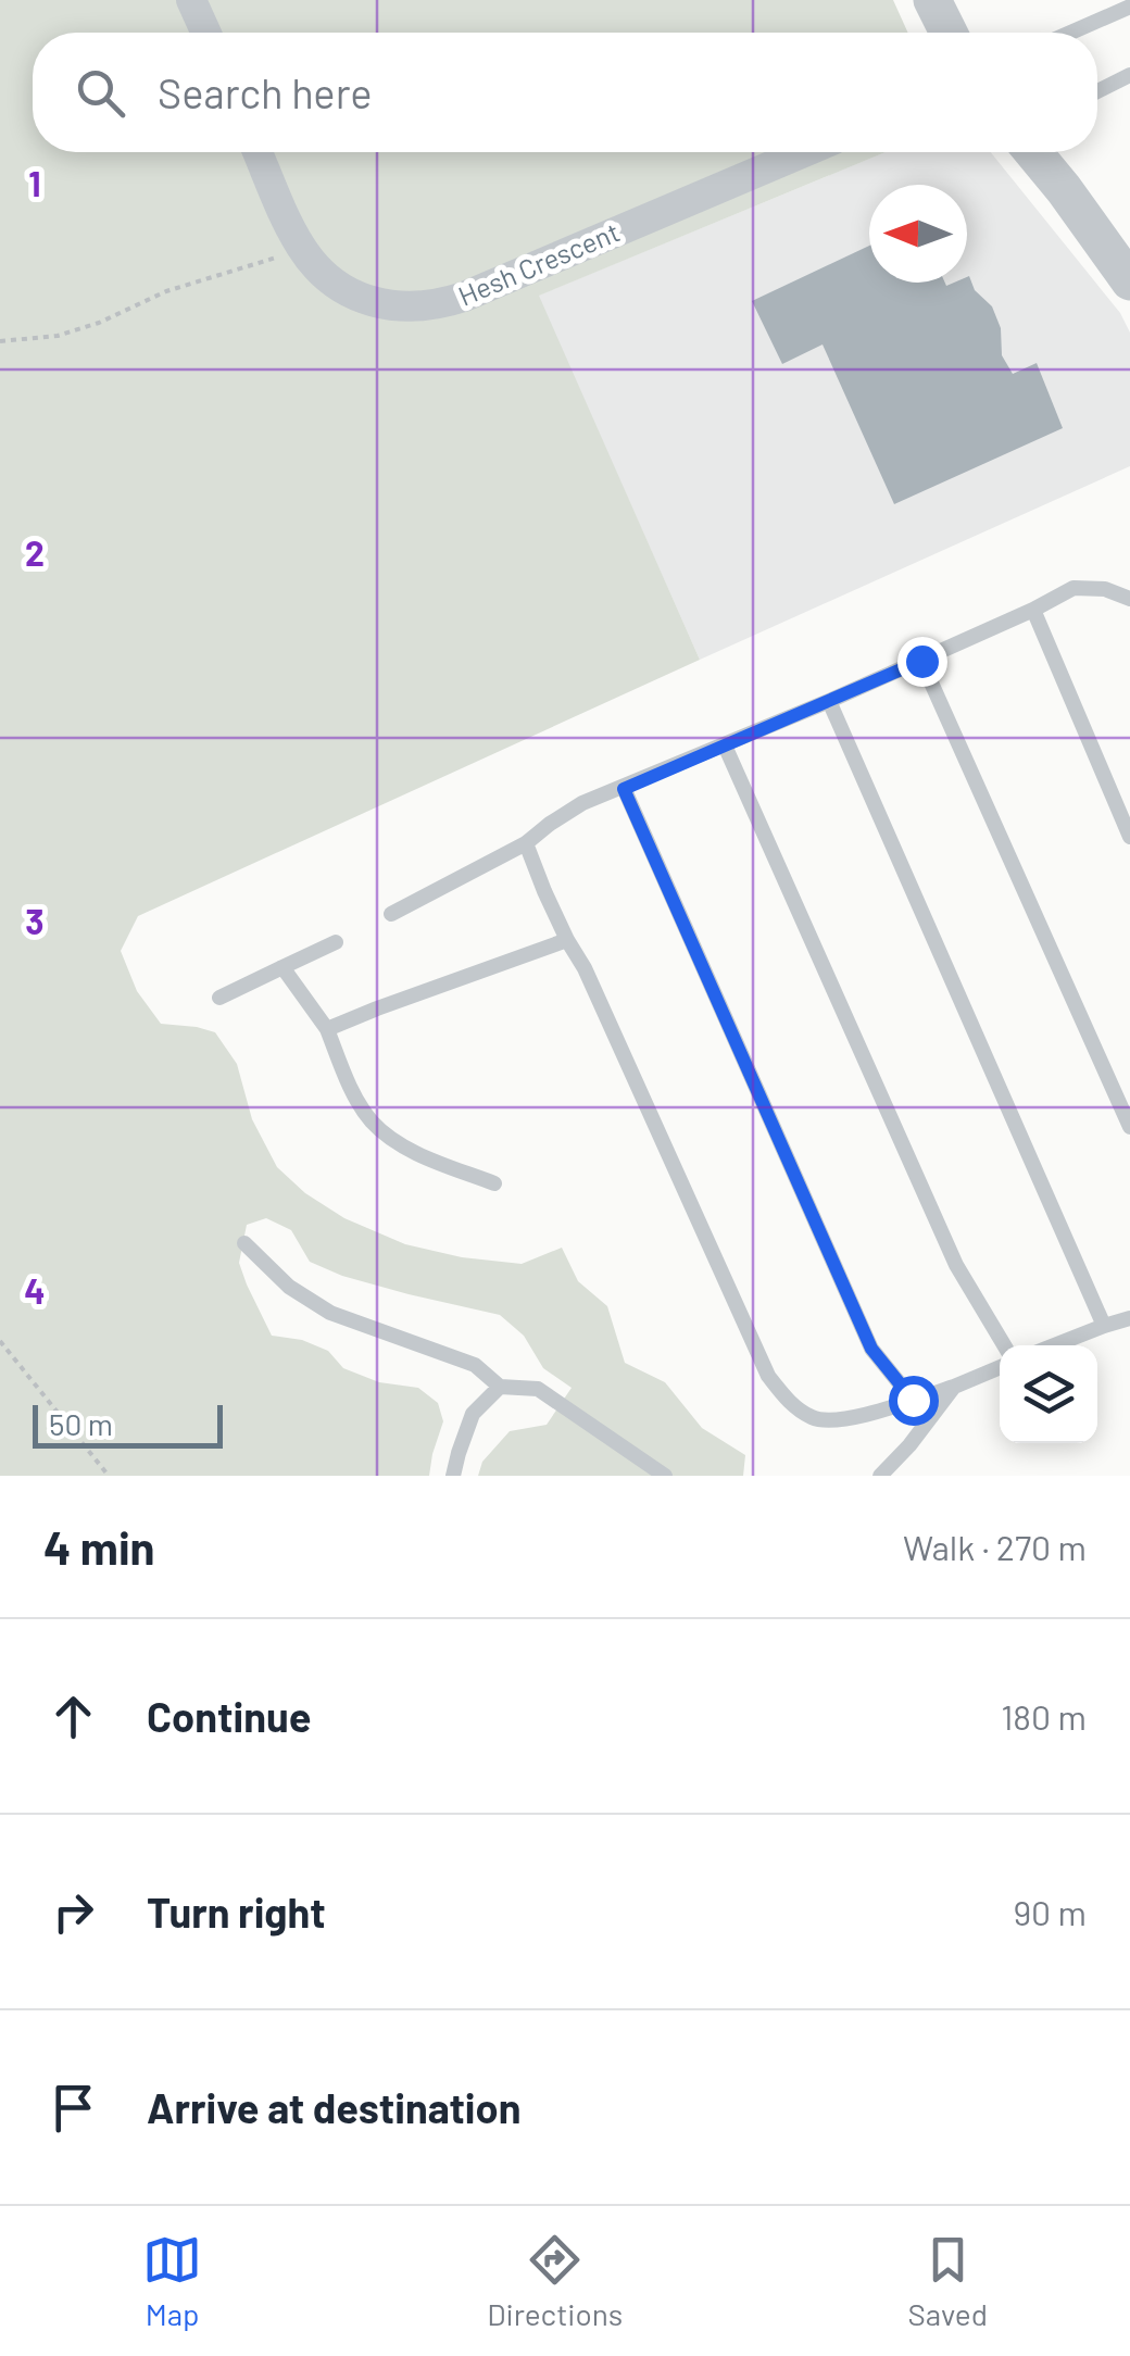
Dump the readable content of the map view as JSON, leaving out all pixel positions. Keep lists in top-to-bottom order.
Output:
{
  "streets": {
    "street": ["Hesh Crescent"]
  },
  "scale_bar": "50 m",
  "north": "left",
  "page": {
    "search": "Search here",
    "scale": "50 m",
    "heading": ["4 min", "Walk · 270 m"],
    "list": [
      ["Continue", "180 m"],
      ["Turn right", "90 m"],
      "Arrive at destination"
    ],
    "nav": ["Map", "Directions", "Saved"]
  },
  "grid": {
    "rows": [
      "1",
      "2",
      "3",
      "4"
    ]
  }
}
